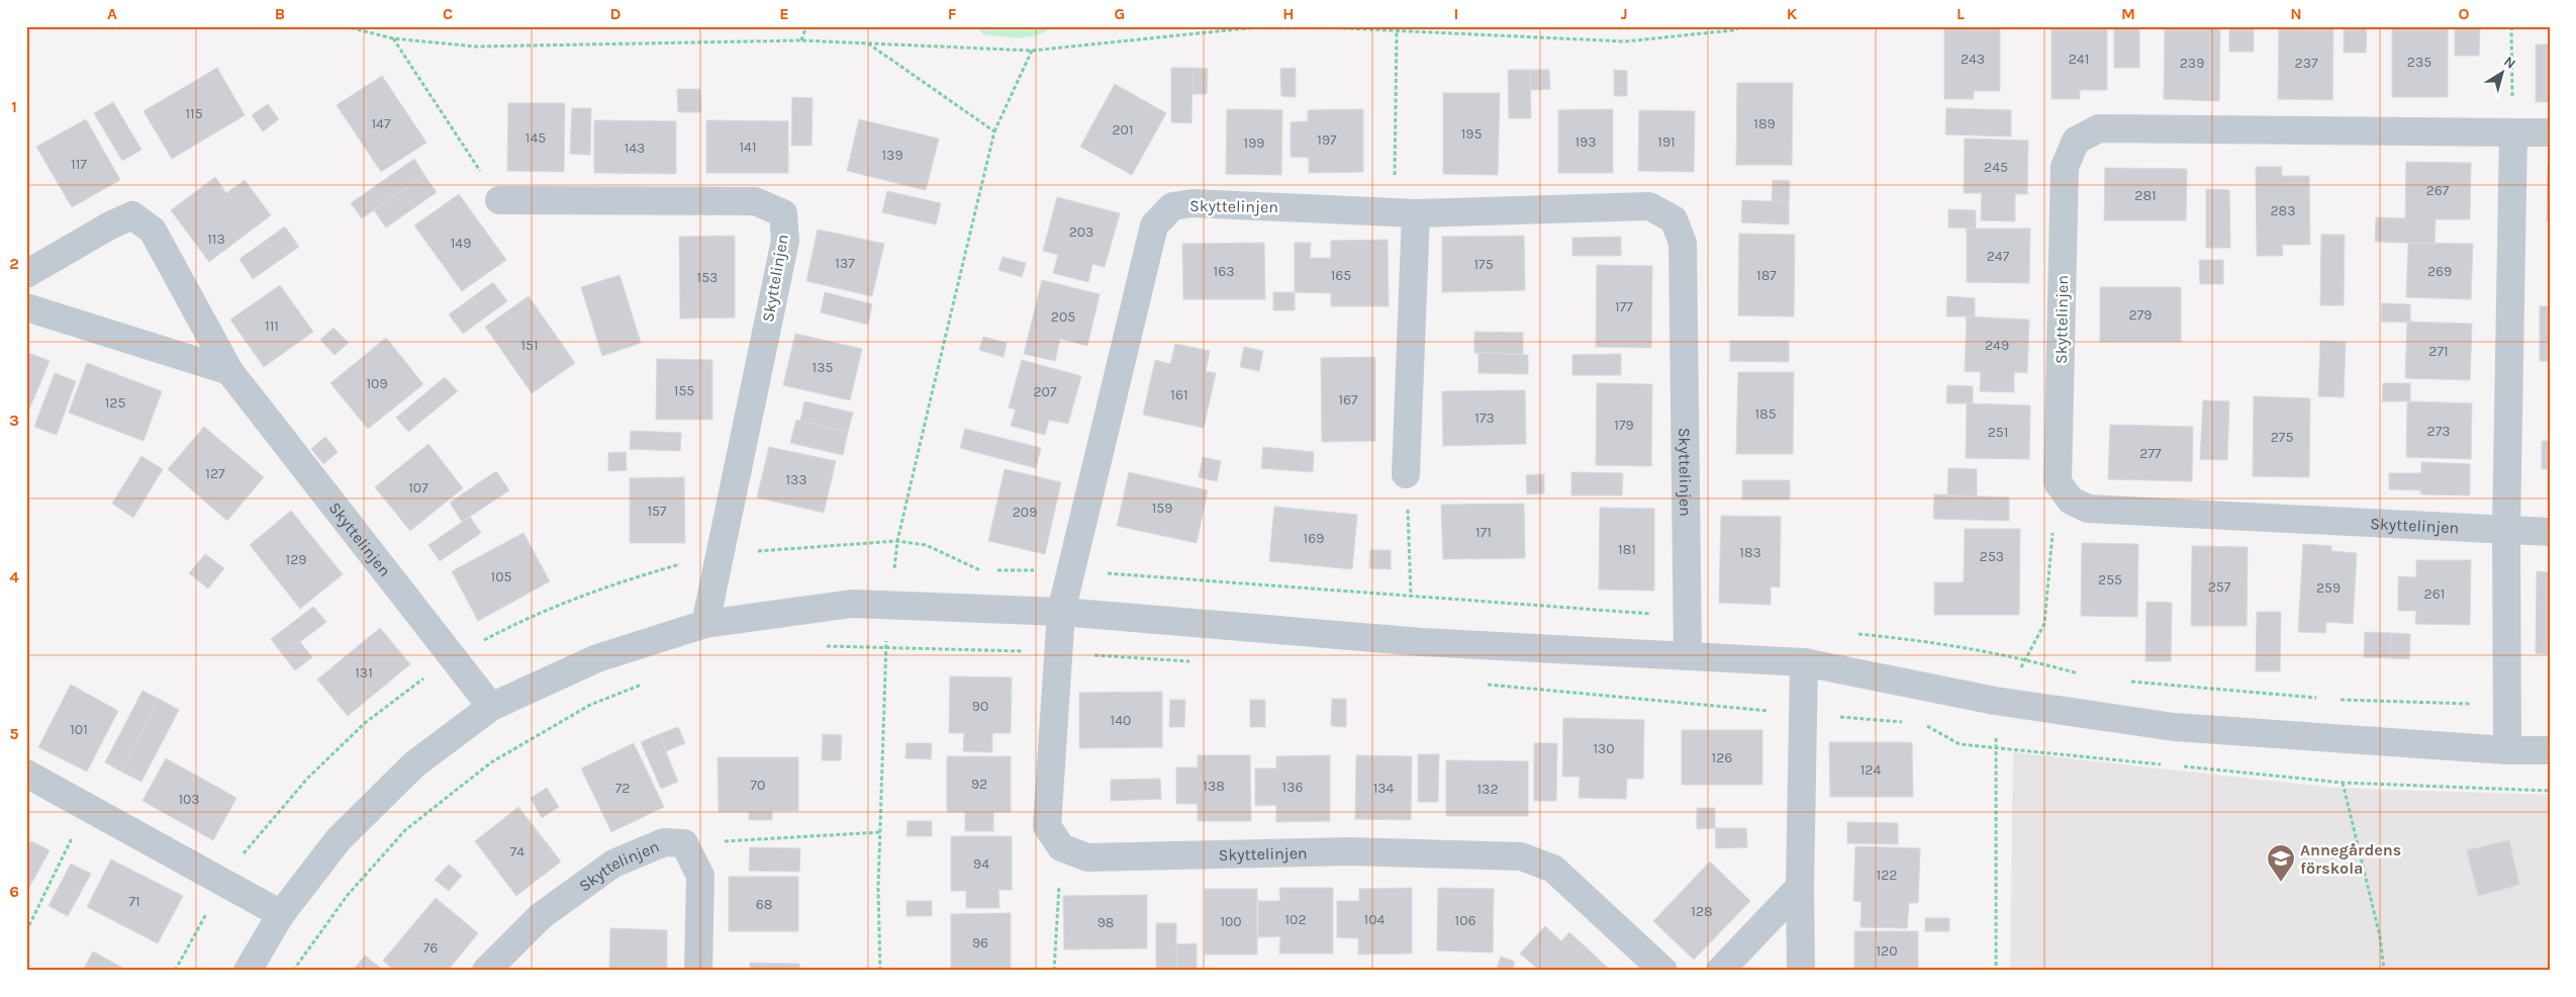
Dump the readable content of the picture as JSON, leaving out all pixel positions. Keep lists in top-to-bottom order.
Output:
{
  "streets": {
    "street": ["Skyttelinjen"]
  },
  "places": {
    "school or university": ["Annegårdens förskola"]
  },
  "house_numbers": [
    "243",
    "241",
    "235",
    "239",
    "237",
    "115",
    "147",
    "189",
    "201",
    "195",
    "145",
    "197",
    "193",
    "191",
    "199",
    "141",
    "143",
    "139",
    "117",
    "245",
    "267",
    "281",
    "283",
    "203",
    "113",
    "149",
    "247",
    "137",
    "175",
    "163",
    "269",
    "165",
    "187",
    "153",
    "177",
    "279",
    "205",
    "111",
    "151",
    "249",
    "271",
    "135",
    "109",
    "155",
    "207",
    "161",
    "167",
    "125",
    "185",
    "173",
    "179",
    "273",
    "251",
    "275",
    "277",
    "127",
    "133",
    "107",
    "159",
    "157",
    "209",
    "171",
    "169",
    "181",
    "183",
    "253",
    "129",
    "105",
    "255",
    "257",
    "259",
    "261",
    "131",
    "90",
    "140",
    "101",
    "130",
    "126",
    "124",
    "92",
    "70",
    "138",
    "136",
    "72",
    "134",
    "132",
    "103",
    "74",
    "94",
    "122",
    "71",
    "68",
    "128",
    "102",
    "104",
    "106",
    "100",
    "98",
    "96",
    "76",
    "120"
  ],
  "north": "top right",
  "grid": {
    "columns": [
      "A",
      "B",
      "C",
      "D",
      "E",
      "F",
      "G",
      "H",
      "I",
      "J",
      "K",
      "L",
      "M",
      "N",
      "O"
    ],
    "rows": [
      "1",
      "2",
      "3",
      "4",
      "5",
      "6"
    ]
  }
}
